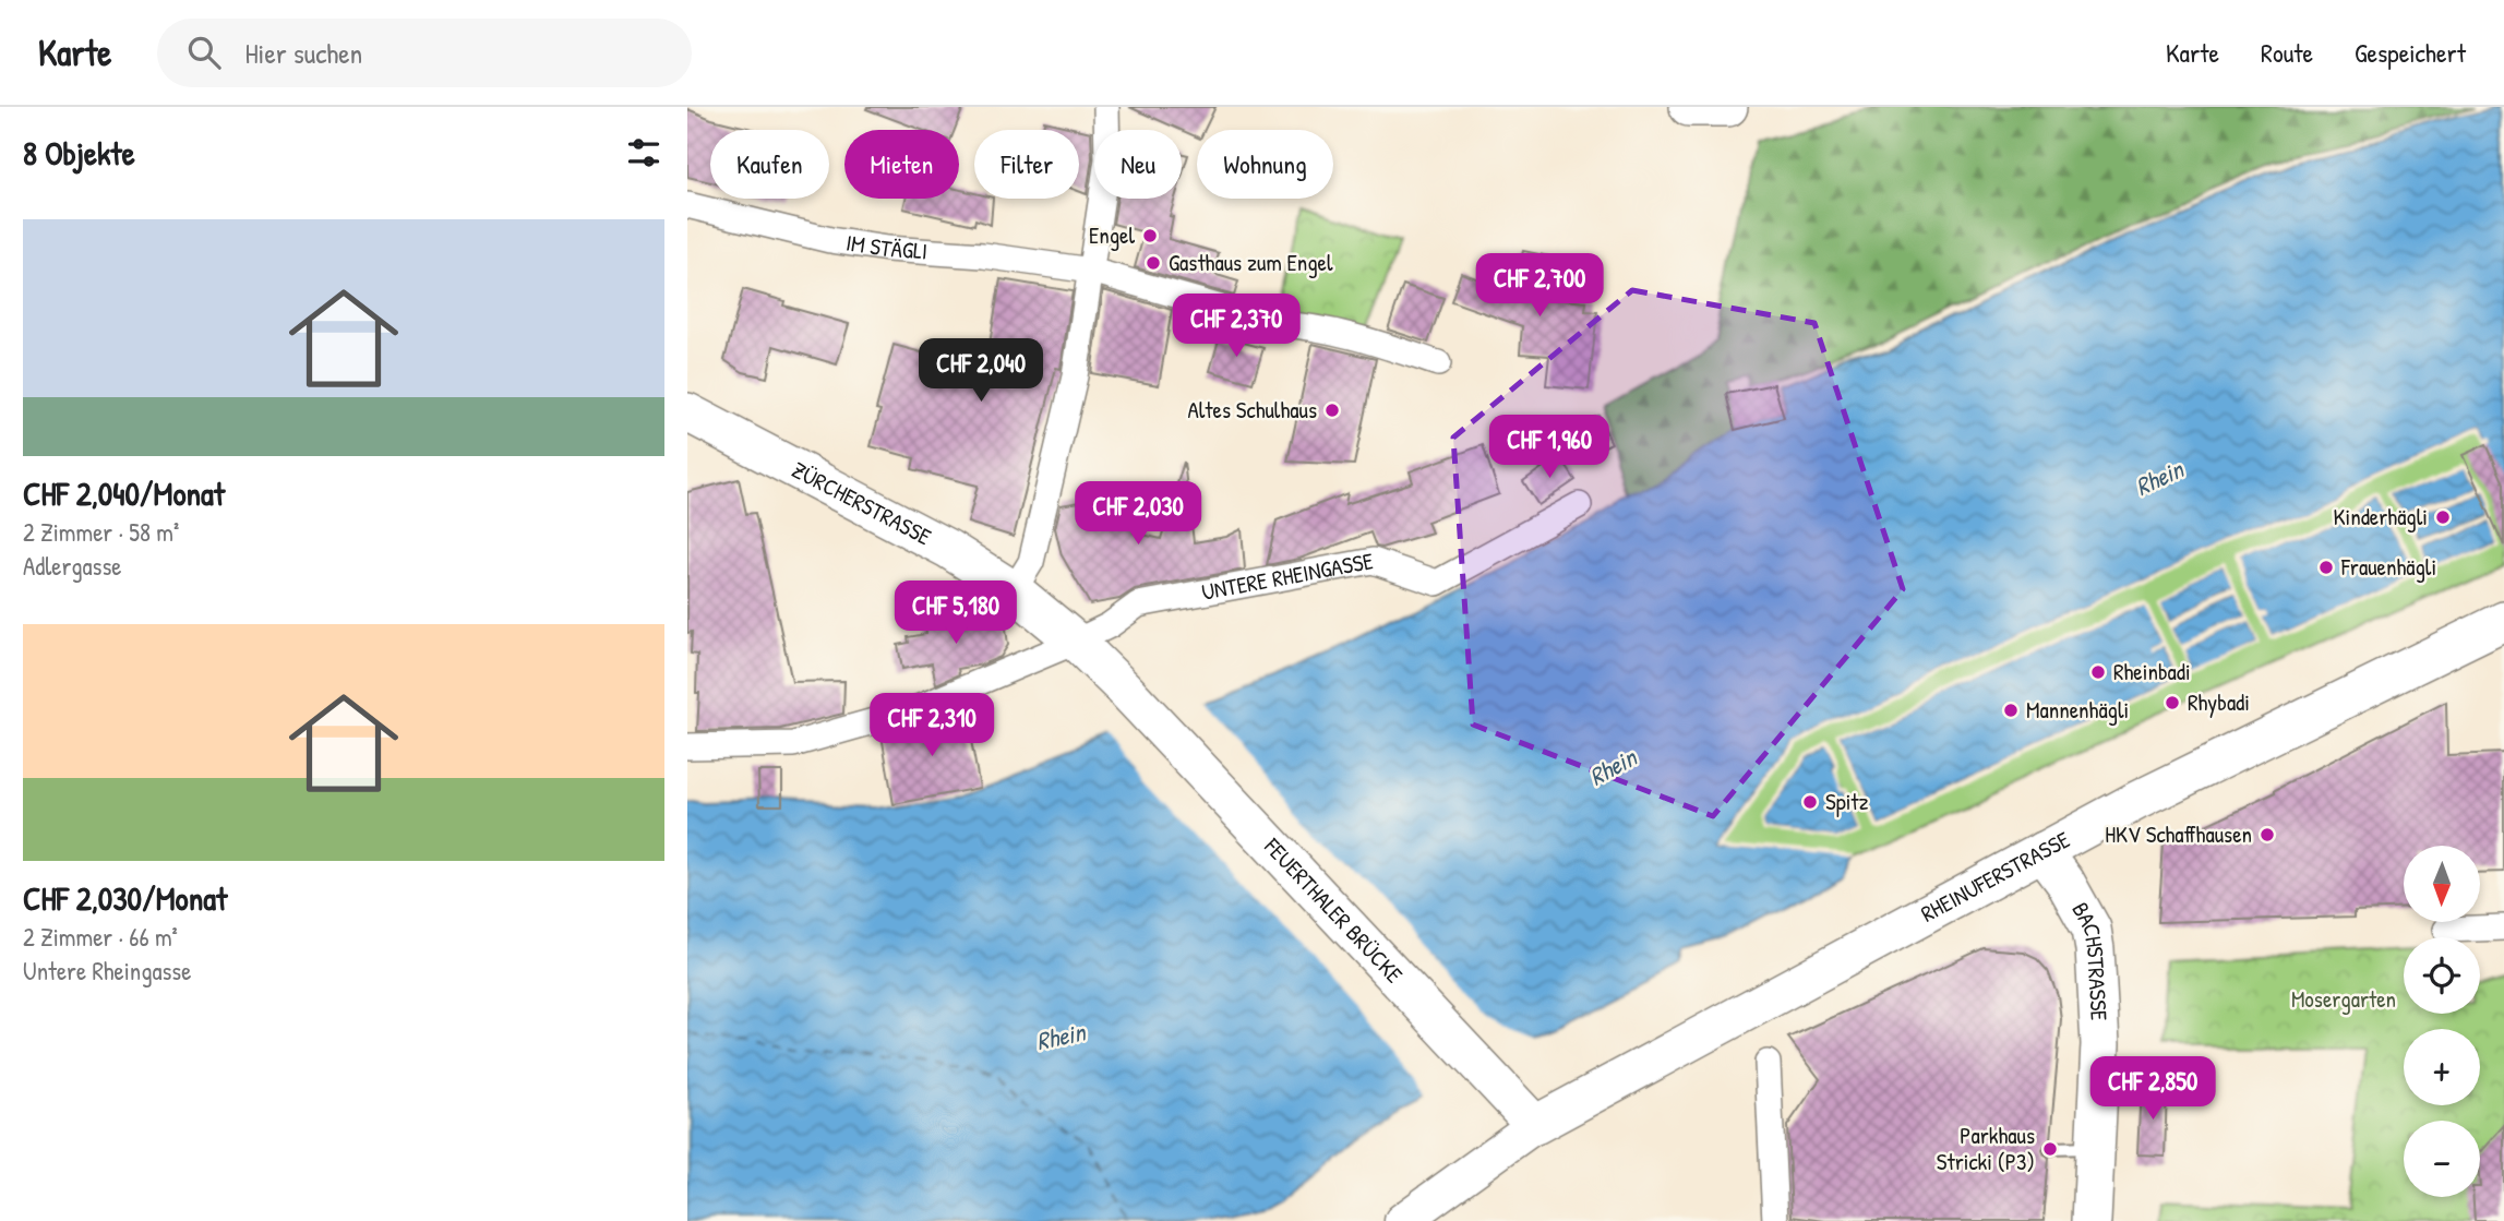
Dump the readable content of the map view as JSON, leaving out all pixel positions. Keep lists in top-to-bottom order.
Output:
{
  "streets": {
    "main road": [
      "ZÜRCHERSTRASSE",
      "RHEINUFERSTRASSE",
      "FEUERTHALER BRÜCKE",
      "BACHSTRASSE"
    ],
    "street": ["IM STÄGLI", "UNTERE RHEINGASSE"]
  },
  "crossings": [
    ["ZÜRCHERSTRASSE", "UNTERE RHEINGASSE"],
    ["ZÜRCHERSTRASSE", "FEUERTHALER BRÜCKE"],
    ["RHEINUFERSTRASSE", "FEUERTHALER BRÜCKE"],
    ["RHEINUFERSTRASSE", "BACHSTRASSE"]
  ],
  "water": ["Rhein"],
  "parks": ["Mosergarten"],
  "places": [
    "Engel",
    "Gasthaus zum Engel",
    "Altes Schulhaus",
    "Kinderhägli",
    "Frauenhägli",
    "Rheinbadi",
    "Rhybadi",
    "Mannenhägli",
    "Spitz",
    "HKV Schaffhausen",
    "Parkhaus Stricki (P3)"
  ],
  "north": "bottom",
  "page": {
    "header": "Karte",
    "search": "Hier suchen",
    "nav": ["Karte", "Route", "Gespeichert"],
    "heading": "8 Objekte",
    "chip": [
      "Kaufen",
      "Mieten",
      "Filter",
      "Neu",
      "Wohnung"
    ],
    "list": [
      {
        "name": "CHF 2,040/Monat",
        "note": "2 Zimmer · 58 m² · Adlergasse"
      },
      {
        "name": "CHF 2,030/Monat",
        "note": "2 Zimmer · 66 m² · Untere Rheingasse"
      }
    ],
    "price": [
      "CHF 2,700",
      "CHF 2,370",
      "CHF 2,040",
      "CHF 1,960",
      "CHF 2,030",
      "CHF 5,180",
      "CHF 2,310",
      "CHF 2,850"
    ],
    "map_buttons": ["+", "−"]
  }
}
